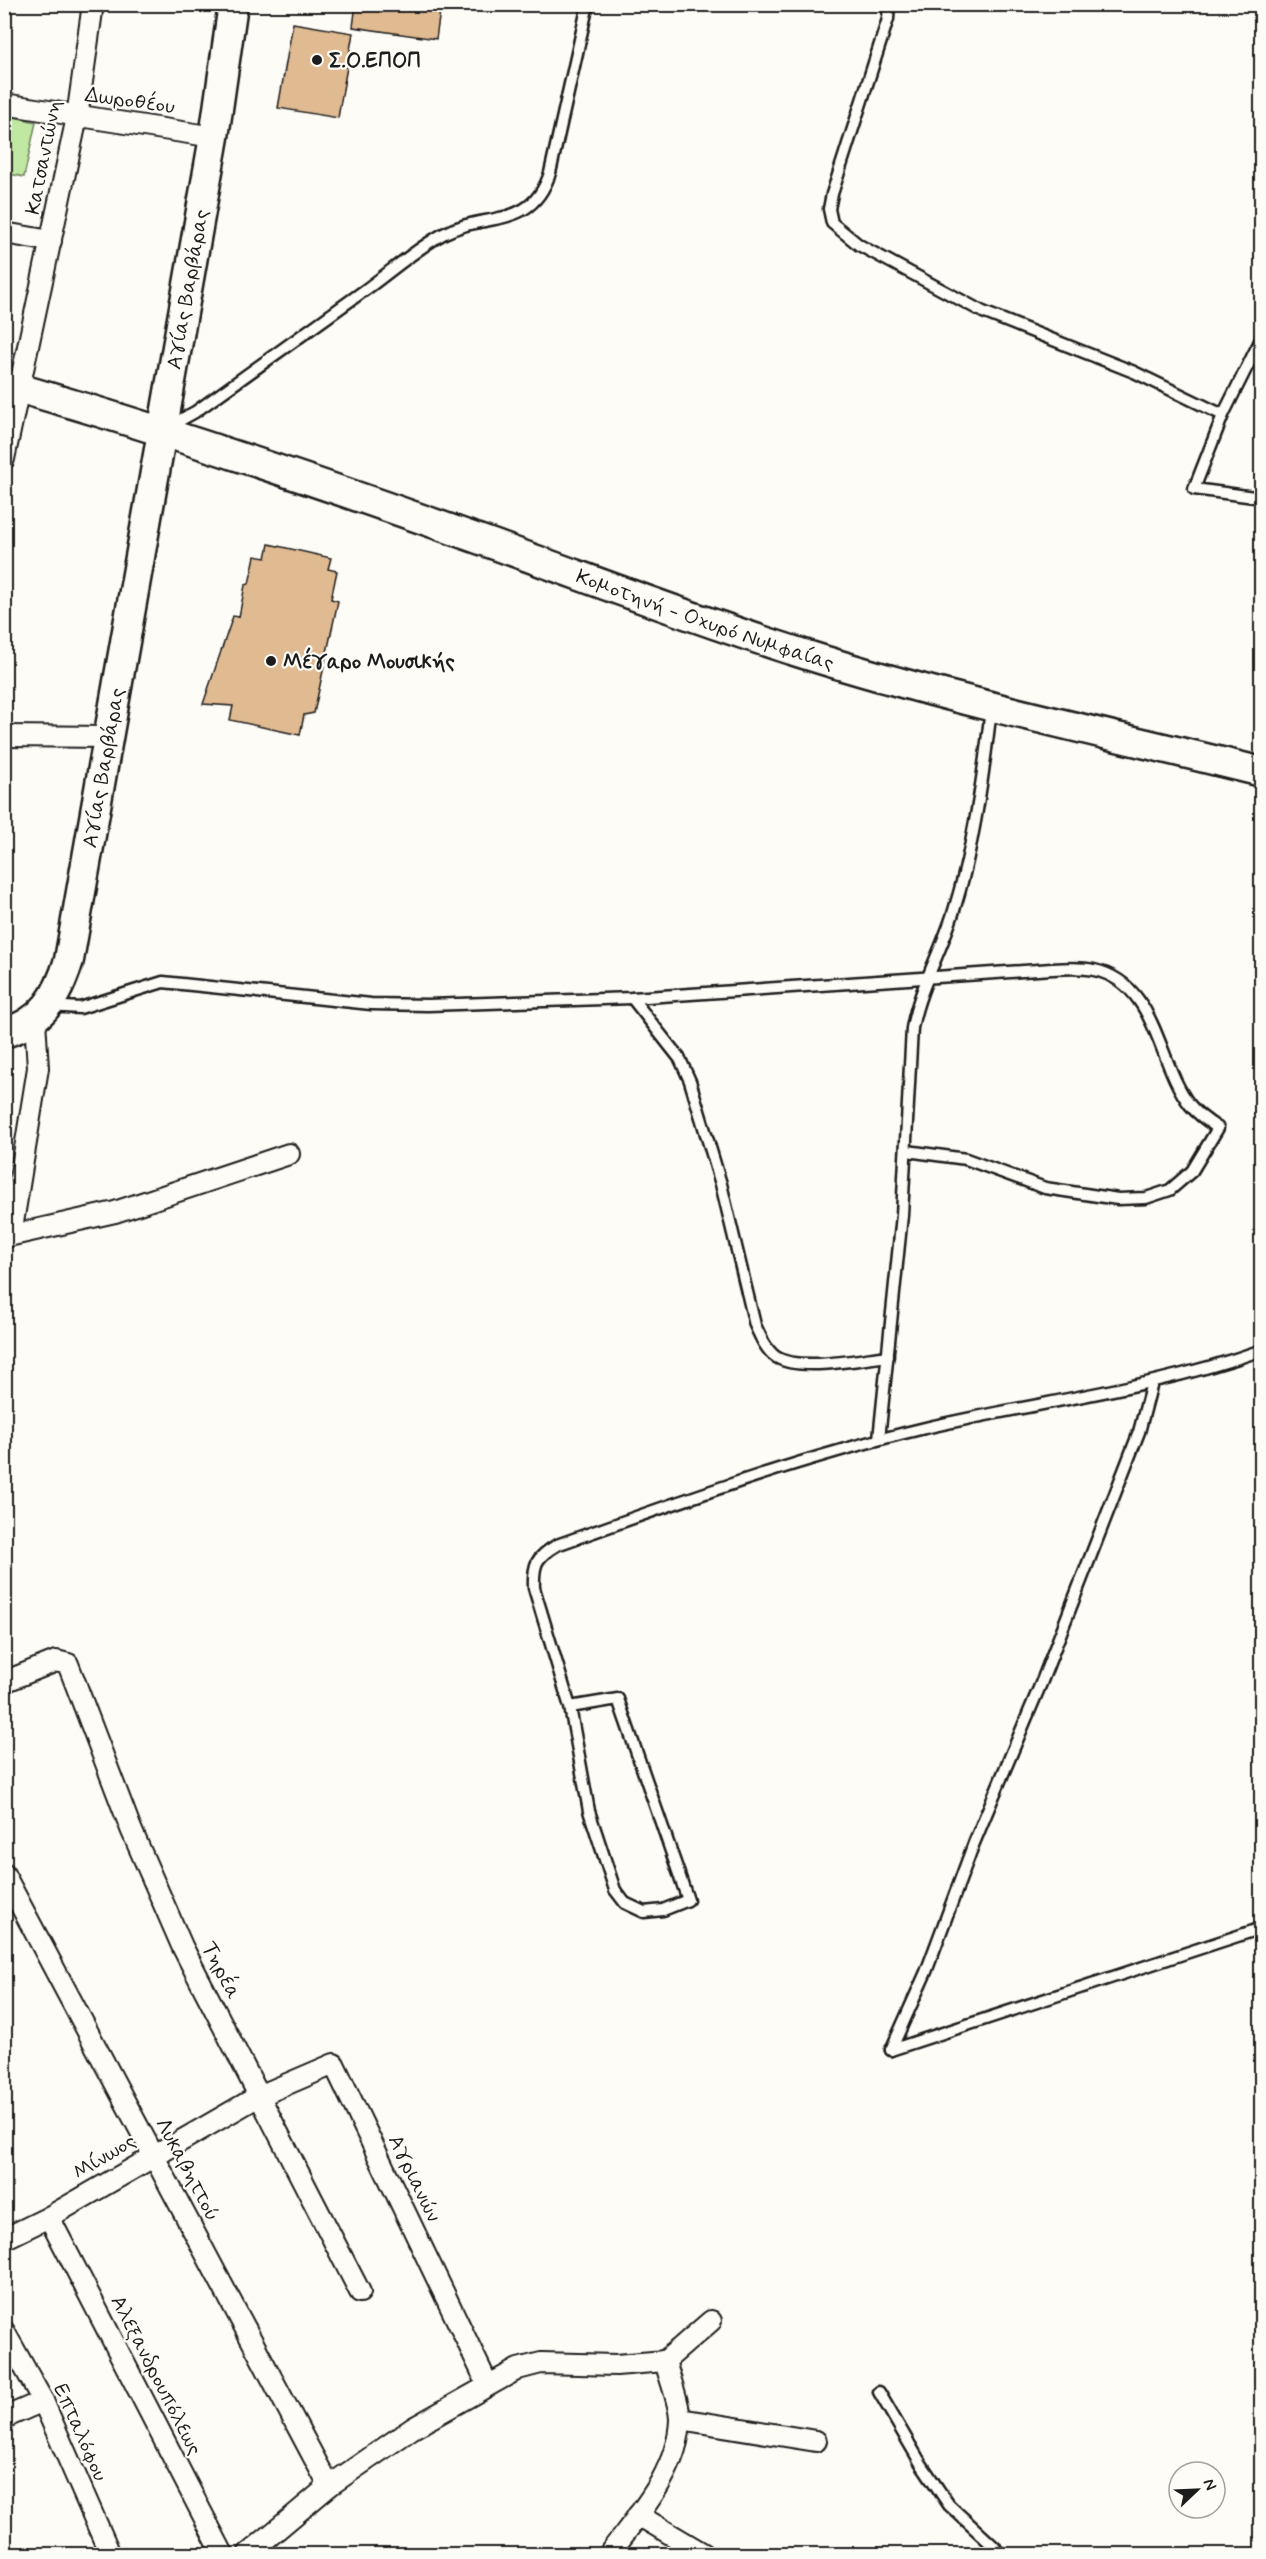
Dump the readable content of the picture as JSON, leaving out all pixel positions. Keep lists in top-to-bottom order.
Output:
{
  "streets": {
    "main road": ["Αγίας Βαρβάρας", "Κομοτηνή - Οχυρό Νυμφαίας"],
    "street": [
      "Δωροθέου",
      "Κατσαντώνη",
      "Τηρέα",
      "Μίνωος",
      "Λυκαβηττού",
      "Αγριανών",
      "Αλεξανδρουπόλεως",
      "Επταλόφου"
    ]
  },
  "crossings": [
    ["Δωροθέου", "Κατσαντώνη"],
    ["Δωροθέου", "Αγίας Βαρβάρας"],
    ["Κατσαντώνη", "Κομοτηνή - Οχυρό Νυμφαίας"],
    ["Αγίας Βαρβάρας", "Κομοτηνή - Οχυρό Νυμφαίας"],
    ["Τηρέα", "Μίνωος"],
    ["Τηρέα", "Αγριανών"],
    ["Μίνωος", "Λυκαβηττού"],
    ["Μίνωος", "Αγριανών"],
    ["Μίνωος", "Αλεξανδρουπόλεως"]
  ],
  "places": ["Σ.Ο.ΕΠΟΠ", "Μέγαρο Μουσικής"],
  "north": "top right"
}
